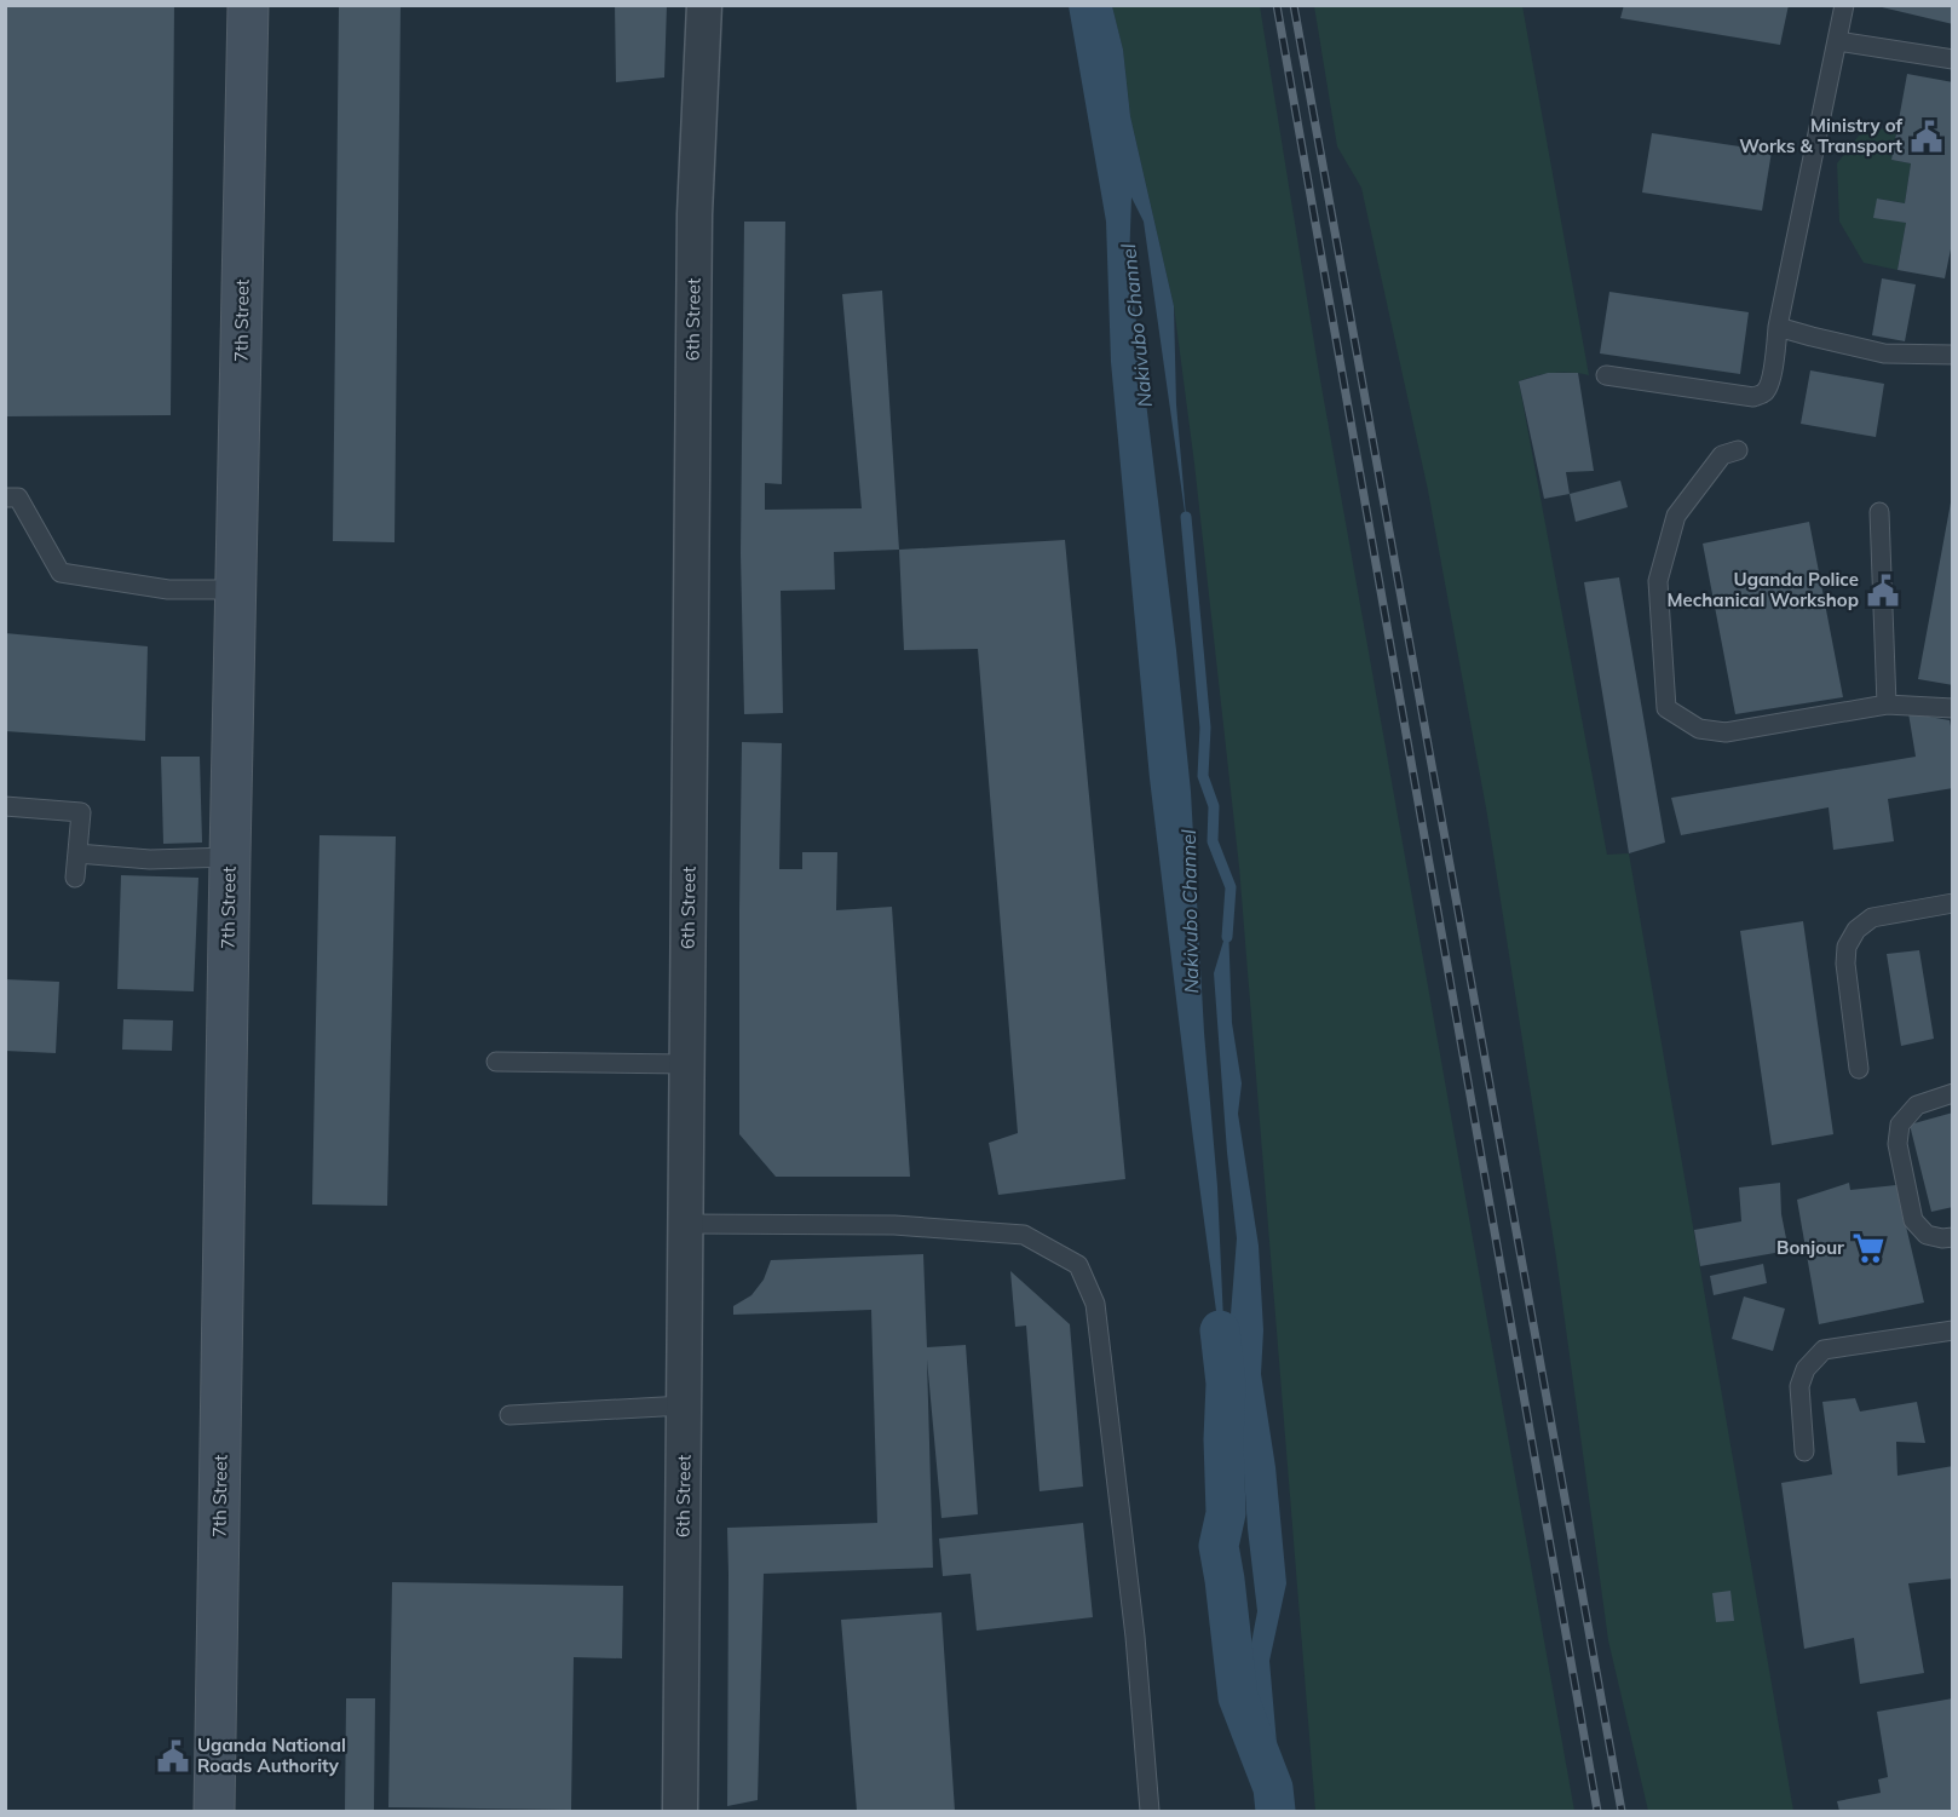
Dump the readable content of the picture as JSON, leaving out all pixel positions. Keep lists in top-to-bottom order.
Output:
{
  "streets": {
    "street": ["6th Street", "7th Street"]
  },
  "water": ["Nakivubo Channel"],
  "places": {
    "public building": ["Ministry of Works & Transport", "Uganda Police Mechanical Workshop", "Uganda National Roads Authority"],
    "supermarket": ["Bonjour"]
  }
}
